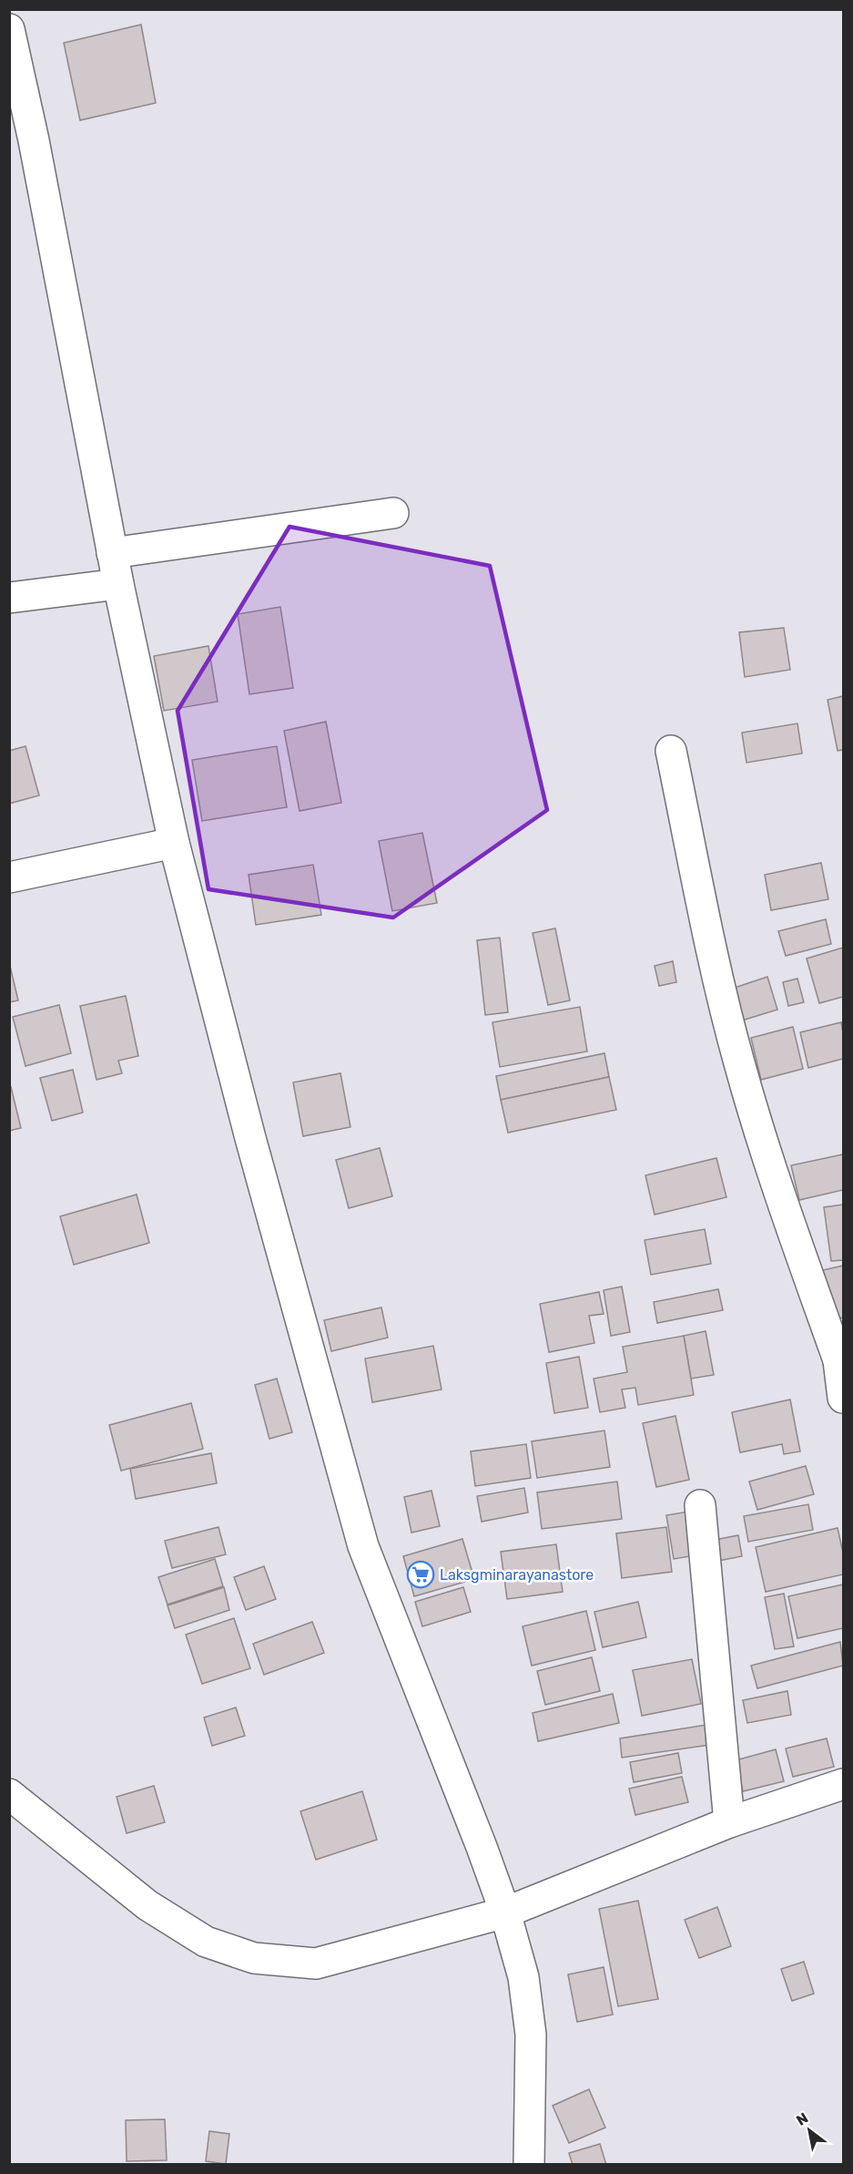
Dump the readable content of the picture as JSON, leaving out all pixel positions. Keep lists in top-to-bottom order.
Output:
{
  "places": {
    "supermarket": ["Laksgminarayanastore"]
  },
  "north": "top left"
}
